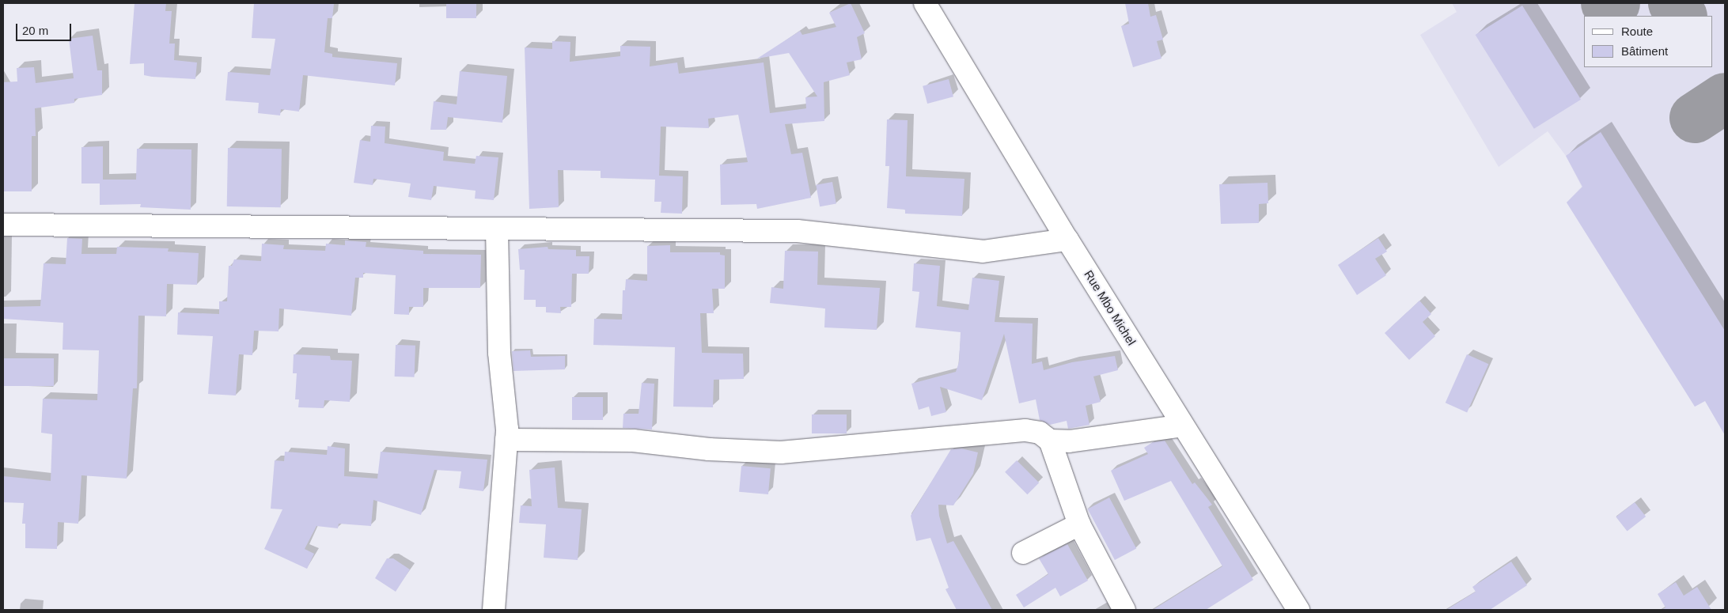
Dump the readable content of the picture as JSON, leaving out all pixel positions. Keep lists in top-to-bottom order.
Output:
{
  "streets": {
    "street": ["Rue Mbo Michel"]
  },
  "legend": ["Route", "Bâtiment"],
  "scale_bar": "20 m"
}
